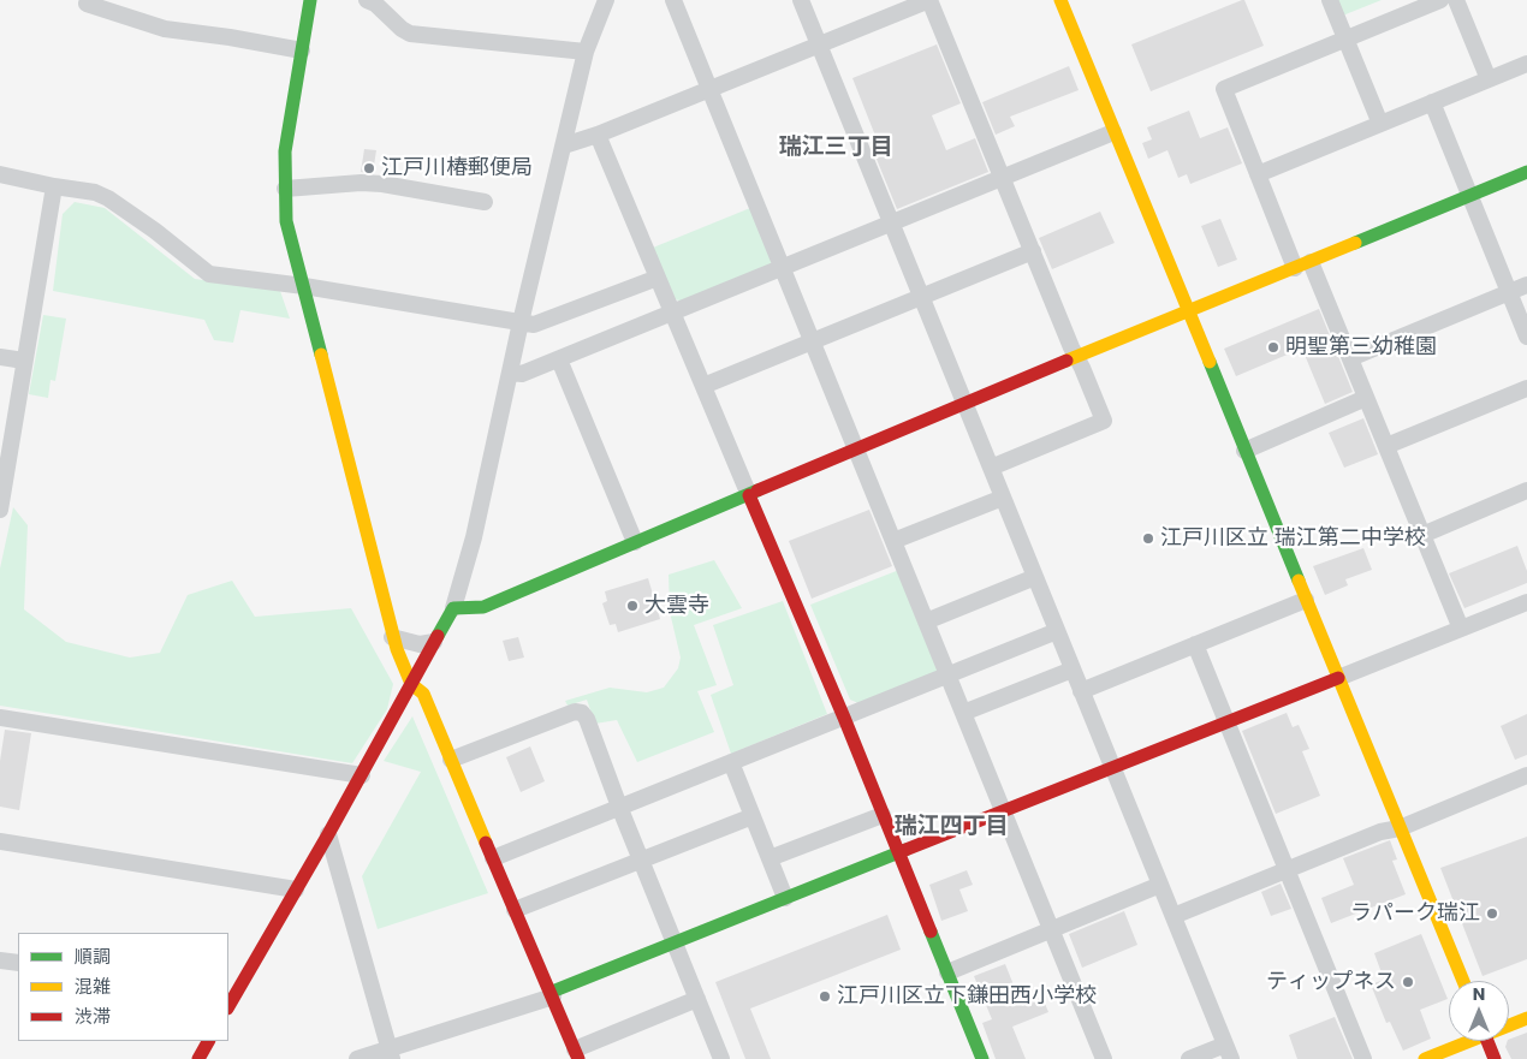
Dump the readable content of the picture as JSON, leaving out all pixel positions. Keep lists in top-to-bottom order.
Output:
{
  "districts": ["瑞江三丁目", "瑞江四丁目"],
  "places": [
    "江戸川椿郵便局",
    "明聖第三幼稚園",
    "江戸川区立 瑞江第二中学校",
    "大雲寺",
    "ラパーク瑞江",
    "ティップネス",
    "江戸川区立下鎌田西小学校"
  ],
  "legend": ["順調", "混雑", "渋滞"],
  "north": "top"
}
